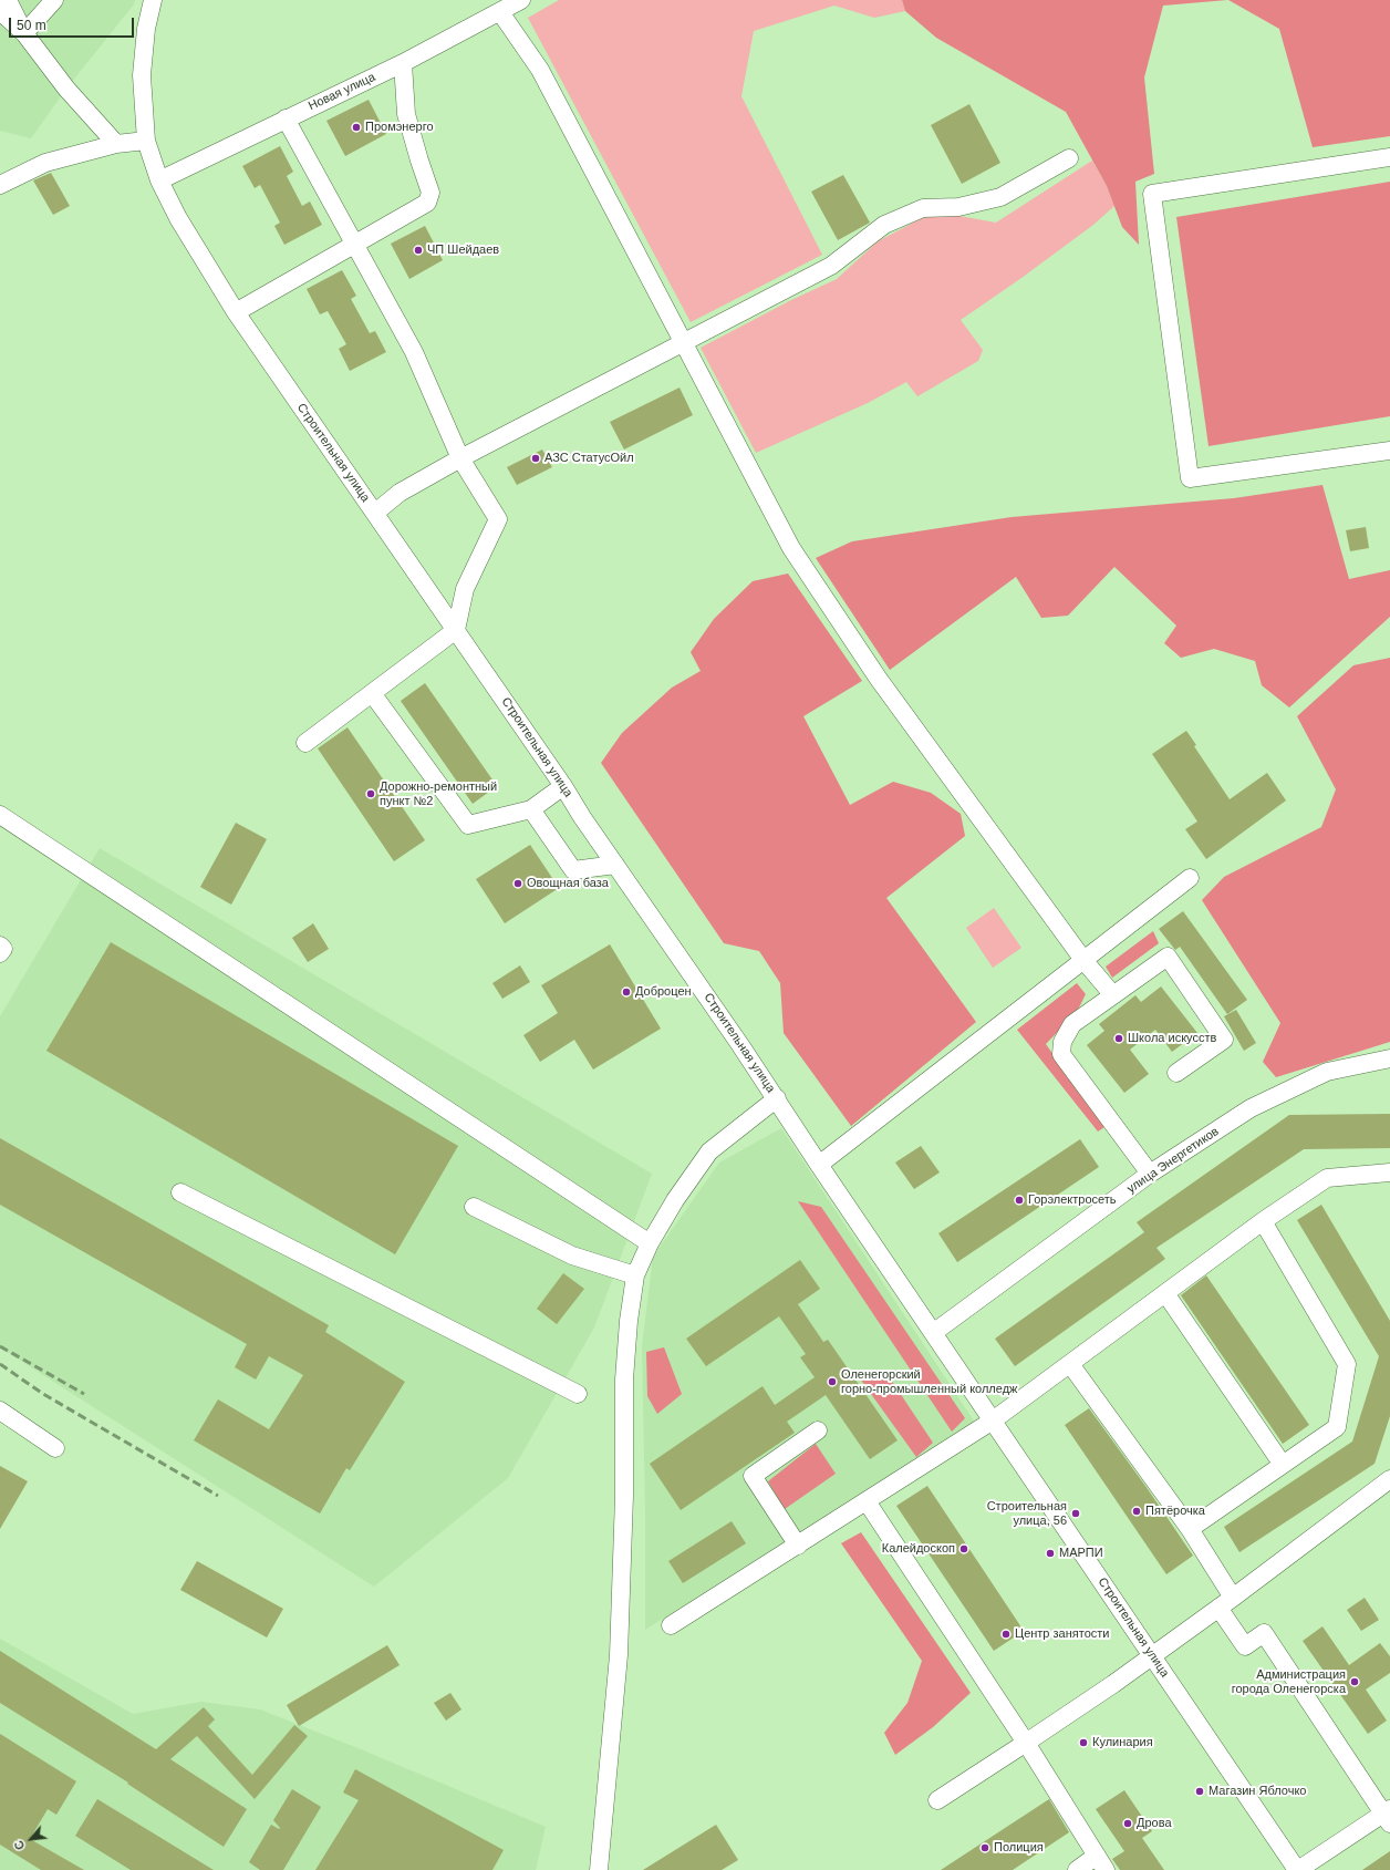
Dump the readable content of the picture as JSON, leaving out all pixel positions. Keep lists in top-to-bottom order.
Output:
{
  "streets": {
    "street": ["Новая улица", "Строительная улица", "улица Энергетиков"]
  },
  "crossings": [
    ["Новая улица", "Строительная улица"],
    ["Строительная улица", "улица Энергетиков"]
  ],
  "places": [
    "Промэнерго",
    "ЧП Шейдаев",
    "АЗС СтатусОйл",
    "Дорожно-ремонтный пункт №2",
    "Овощная база",
    "Доброцен",
    "Школа искусств",
    "Горэлектросеть",
    "Оленегорский горно-промышленный колледж",
    "Пятёрочка",
    "Строительная улица, 56",
    "Калейдоскоп",
    "МАРПИ",
    "Центр занятости",
    "Администрация города Оленегорска",
    "Кулинария",
    "Магазин Яблочко",
    "Дрова",
    "Полиция"
  ],
  "scale_bar": "50 m",
  "north": "bottom left"
}
